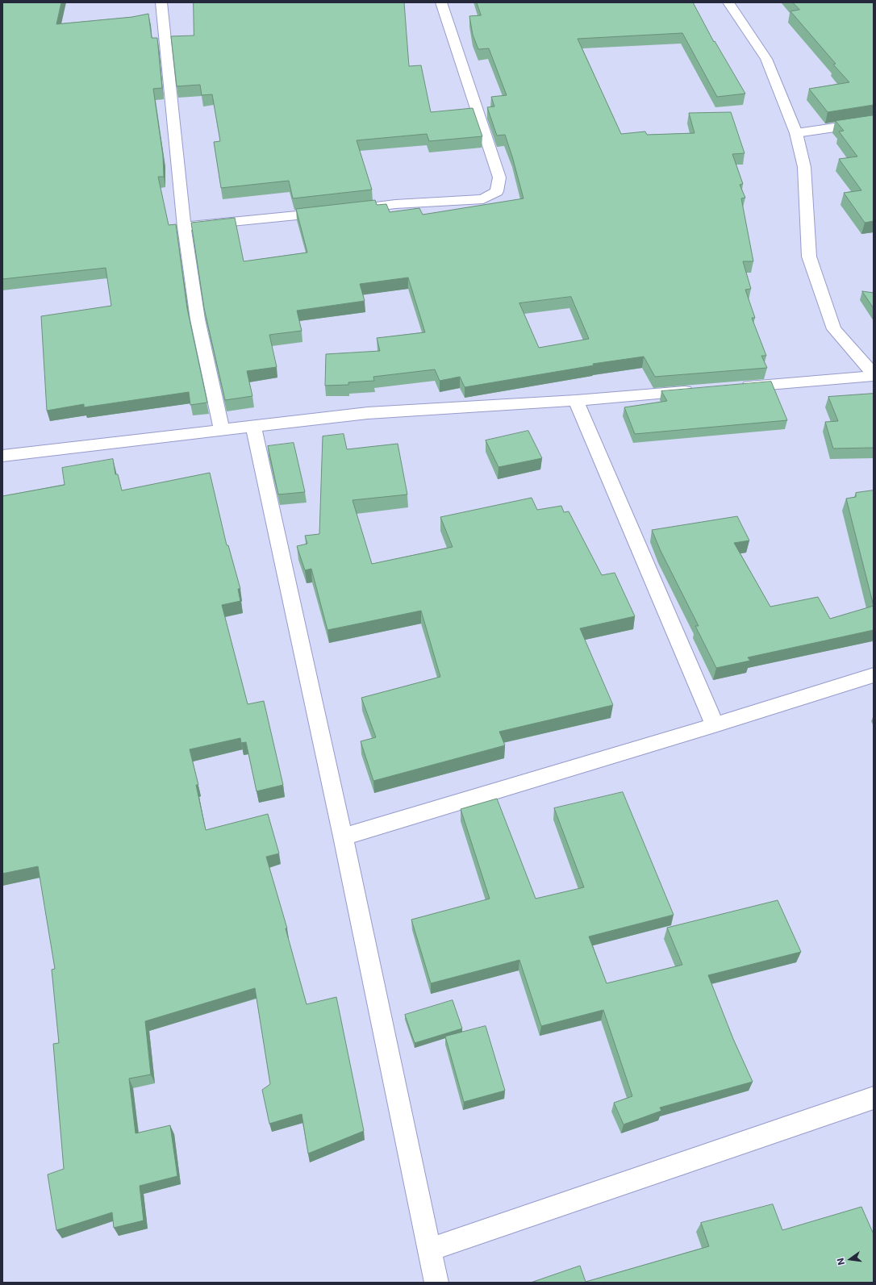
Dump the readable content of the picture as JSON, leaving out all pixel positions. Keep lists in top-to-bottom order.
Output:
{
  "north": "left"
}
